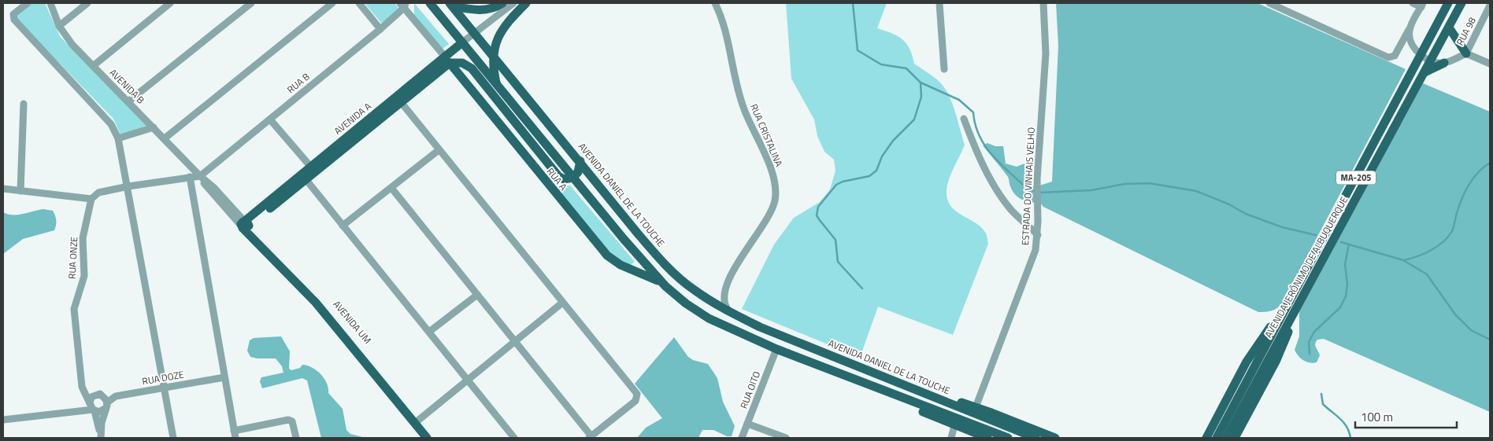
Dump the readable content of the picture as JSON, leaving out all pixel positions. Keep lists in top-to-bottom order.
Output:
{
  "streets": {
    "main road": [
      "AVENIDA A",
      "MA-205",
      "RUA A",
      "AVENIDA DANIEL DE LA TOUCHE",
      "AVENIDA JERÔNIMO DE ALBUQUERQUE",
      "AVENIDA UM"
    ],
    "street": [
      "RUA 98",
      "RUA B",
      "AVENIDA B",
      "RUA CRISTALINA",
      "ESTRADA DO VINHAIS VELHO",
      "RUA ONZE",
      "RUA DOZE",
      "RUA OITO"
    ]
  },
  "crossings": [
    ["RUA B", "AVENIDA B"],
    ["RUA B", "RUA A"],
    ["AVENIDA B", "AVENIDA A"],
    ["AVENIDA B", "AVENIDA UM"],
    ["AVENIDA A", "RUA A"],
    ["AVENIDA A", "AVENIDA DANIEL DE LA TOUCHE"],
    ["AVENIDA A", "AVENIDA UM"],
    ["RUA CRISTALINA", "AVENIDA DANIEL DE LA TOUCHE"],
    ["RUA ONZE", "RUA DOZE"]
  ],
  "scale_bar": "100 m"
}
